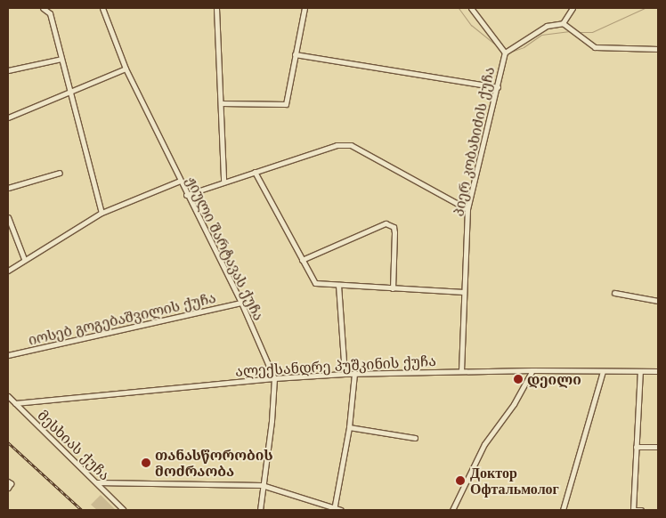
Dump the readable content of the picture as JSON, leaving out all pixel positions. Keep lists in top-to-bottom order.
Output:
{
  "streets": {
    "street": [
      "პიერ კობახიძის ქუჩა",
      "ჟიული შარტავას ქუჩა",
      "იოსებ გოგებაშვილის ქუჩა",
      "ალექსანდრე პუშკინის ქუჩა",
      "მესხიას ქუჩა"
    ]
  },
  "crossings": [
    ["პიერ კობახიძის ქუჩა", "ალექსანდრე პუშკინის ქუჩა"],
    ["ჟიული შარტავას ქუჩა", "იოსებ გოგებაშვილის ქუჩა"],
    ["ჟიული შარტავას ქუჩა", "ალექსანდრე პუშკინის ქუჩა"],
    ["ალექსანდრე პუშკინის ქუჩა", "მესხიას ქუჩა"]
  ],
  "places": ["დეილი", "თანასწორობის მოძრაობა", "Доктор Офтальмолог"]
}
